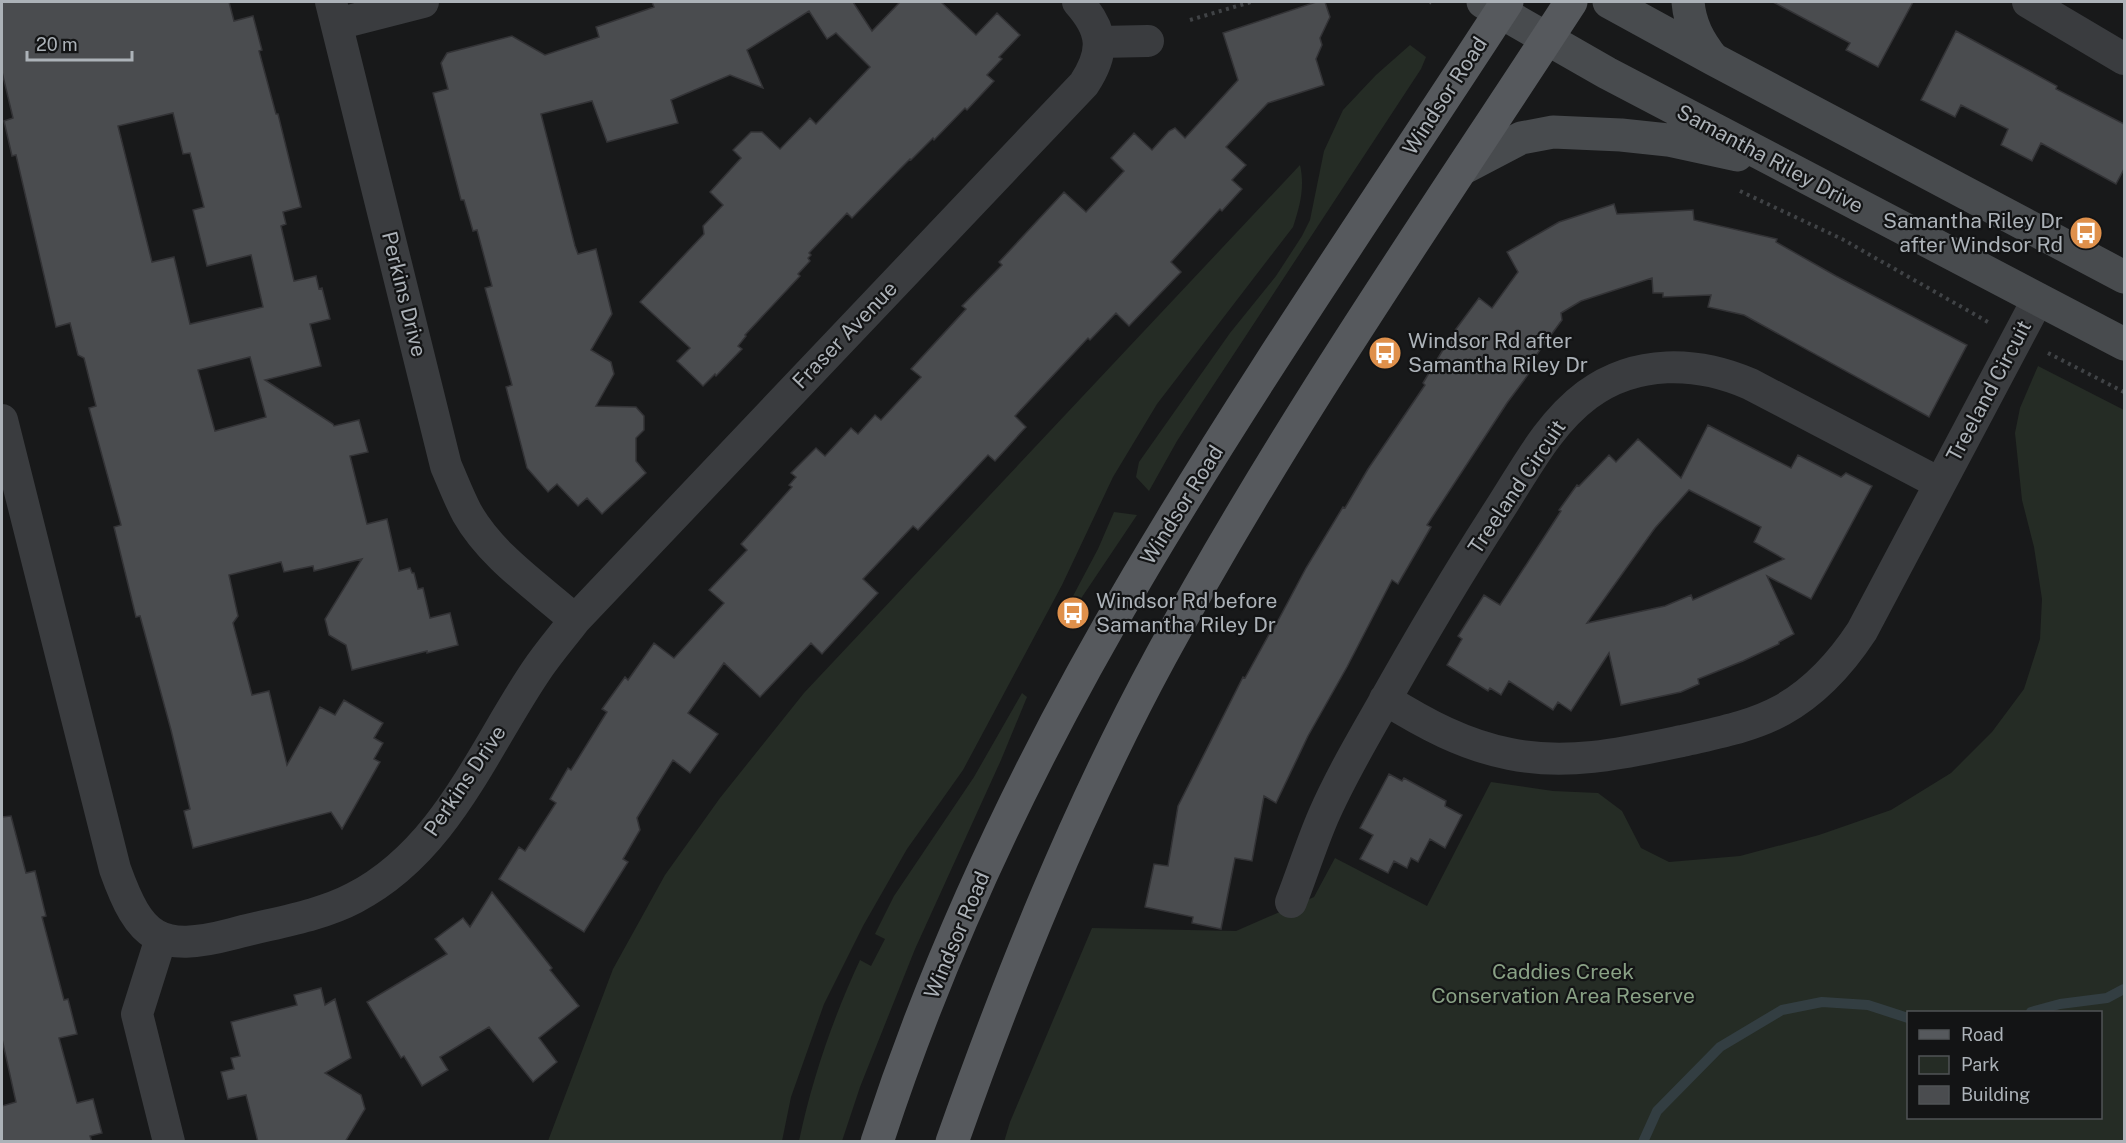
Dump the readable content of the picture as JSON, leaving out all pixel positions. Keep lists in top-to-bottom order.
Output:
{
  "streets": {
    "main road": ["Windsor Road", "Samantha Riley Drive"],
    "street": ["Perkins Drive", "Fraser Avenue", "Treeland Circuit"]
  },
  "crossings": [
    ["Windsor Road", "Samantha Riley Drive"],
    ["Samantha Riley Drive", "Treeland Circuit"],
    ["Perkins Drive", "Fraser Avenue"]
  ],
  "parks": ["Caddies Creek Conservation Area Reserve"],
  "places": {
    "bus stop": ["Samantha Riley Dr after Windsor Rd", "Windsor Rd after Samantha Riley Dr", "Windsor Rd before Samantha Riley Dr"]
  },
  "legend": ["Road", "Park", "Building"],
  "scale_bar": "20 m"
}
